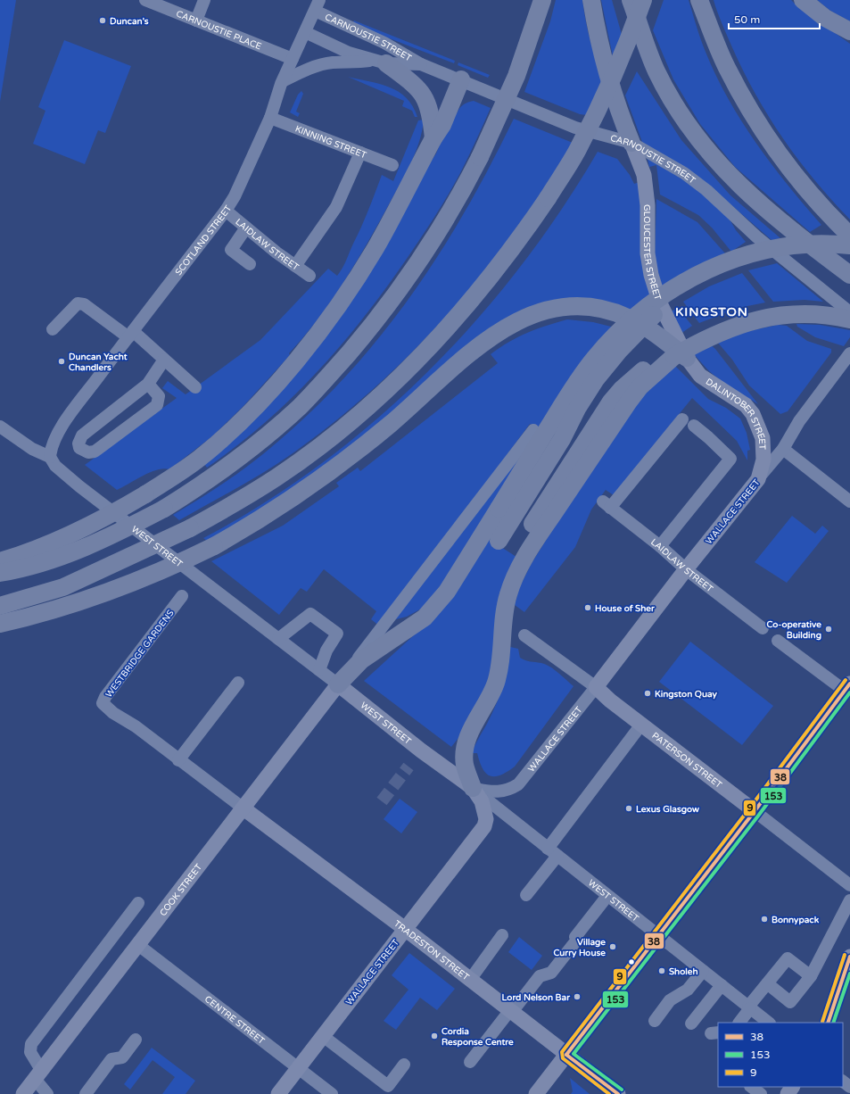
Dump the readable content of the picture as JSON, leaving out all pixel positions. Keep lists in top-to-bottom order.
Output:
{
  "streets": {
    "main road": [
      "GLOUCESTER STREET",
      "DALINTOBER STREET",
      "WALLACE STREET",
      "WEST STREET",
      "PATERSON STREET",
      "COOK STREET",
      "TRADESTON STREET"
    ],
    "street": [
      "CARNOUSTIE PLACE",
      "CARNOUSTIE STREET",
      "KINNING STREET",
      "SCOTLAND STREET",
      "LAIDLAW STREET",
      "WESTBRIDGE GARDENS",
      "CENTRE STREET"
    ]
  },
  "crossings": [
    ["CARNOUSTIE PLACE", "SCOTLAND STREET"],
    ["CARNOUSTIE STREET", "SCOTLAND STREET"],
    ["CARNOUSTIE STREET", "GLOUCESTER STREET"],
    ["KINNING STREET", "SCOTLAND STREET"],
    ["SCOTLAND STREET", "LAIDLAW STREET"],
    ["SCOTLAND STREET", "WEST STREET"],
    ["LAIDLAW STREET", "WALLACE STREET"],
    ["GLOUCESTER STREET", "DALINTOBER STREET"],
    ["DALINTOBER STREET", "WALLACE STREET"],
    ["WALLACE STREET", "WEST STREET"],
    ["WALLACE STREET", "PATERSON STREET"],
    ["WALLACE STREET", "TRADESTON STREET"],
    ["WALLACE STREET", "CENTRE STREET"],
    ["WEST STREET", "COOK STREET"],
    ["WESTBRIDGE GARDENS", "COOK STREET"],
    ["WESTBRIDGE GARDENS", "TRADESTON STREET"],
    ["COOK STREET", "TRADESTON STREET"],
    ["COOK STREET", "CENTRE STREET"]
  ],
  "districts": ["KINGSTON"],
  "places": [
    "Duncan's",
    "Duncan Yacht Chandlers",
    "House of Sher",
    "Co-operative Building",
    "Kingston Quay",
    "Lexus Glasgow",
    "Bonnypack",
    "Village Curry House",
    "Sholeh",
    "Lord Nelson Bar",
    "Cordia Response Centre"
  ],
  "lines": ["transit line 9", "transit line 38", "transit line 153"],
  "legend": ["38", "153", "9"],
  "scale_bar": "50 m"
}
